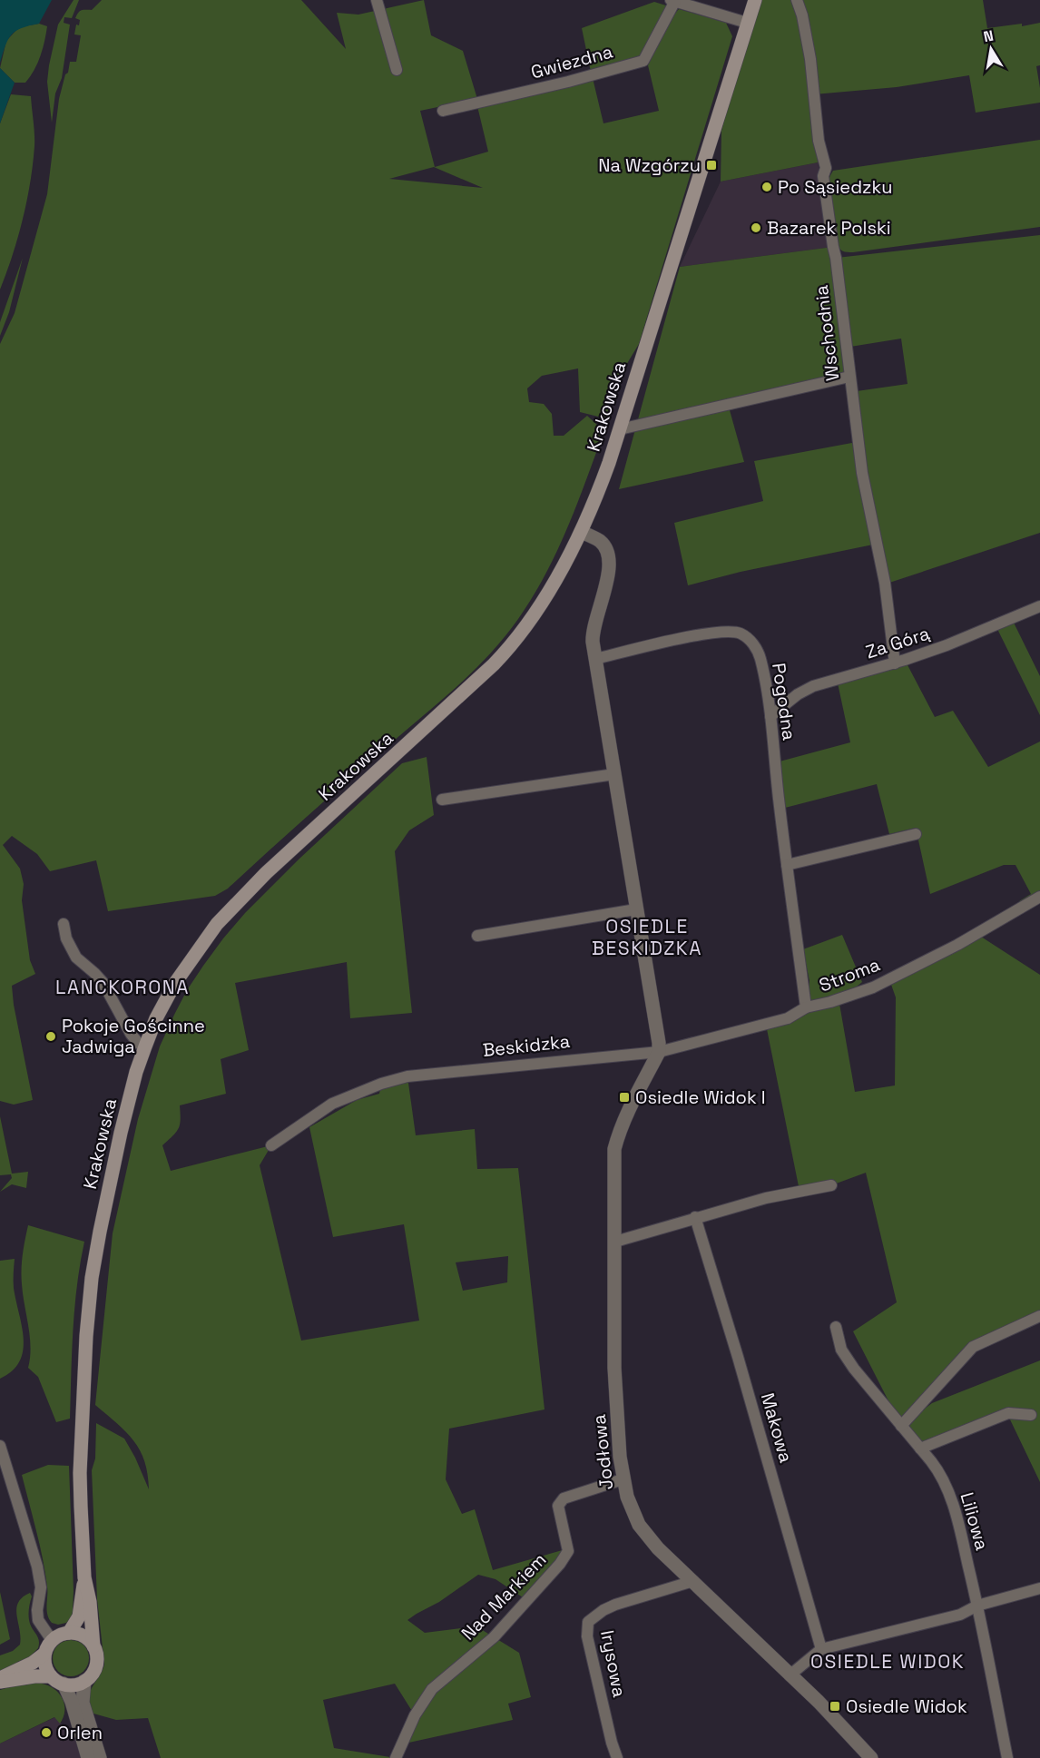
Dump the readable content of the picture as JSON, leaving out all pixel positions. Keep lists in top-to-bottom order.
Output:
{
  "streets": {
    "main road": ["Krakowska"],
    "street": [
      "Gwiezdna",
      "Wschodnia",
      "Za Górą",
      "Pogodna",
      "Stroma",
      "Beskidzka",
      "Makowa",
      "Jodłowa",
      "Liliowa",
      "Nad Markiem",
      "Irysowa"
    ]
  },
  "crossings": [
    ["Wschodnia", "Za Górą"],
    ["Za Górą", "Pogodna"],
    ["Pogodna", "Stroma"],
    ["Stroma", "Beskidzka"],
    ["Stroma", "Jodłowa"],
    ["Beskidzka", "Jodłowa"],
    ["Jodłowa", "Nad Markiem"],
    ["Jodłowa", "Irysowa"]
  ],
  "districts": ["OSIEDLE BESKIDZKA", "LANCKORONA", "OSIEDLE WIDOK"],
  "places": {
    "transit": ["Na Wzgórzu", "Osiedle Widok I", "Osiedle Widok"],
    "other": [
      "Po Sąsiedzku",
      "Bazarek Polski",
      "Pokoje Gościnne Jadwiga",
      "Orlen"
    ]
  },
  "north": "top"
}
